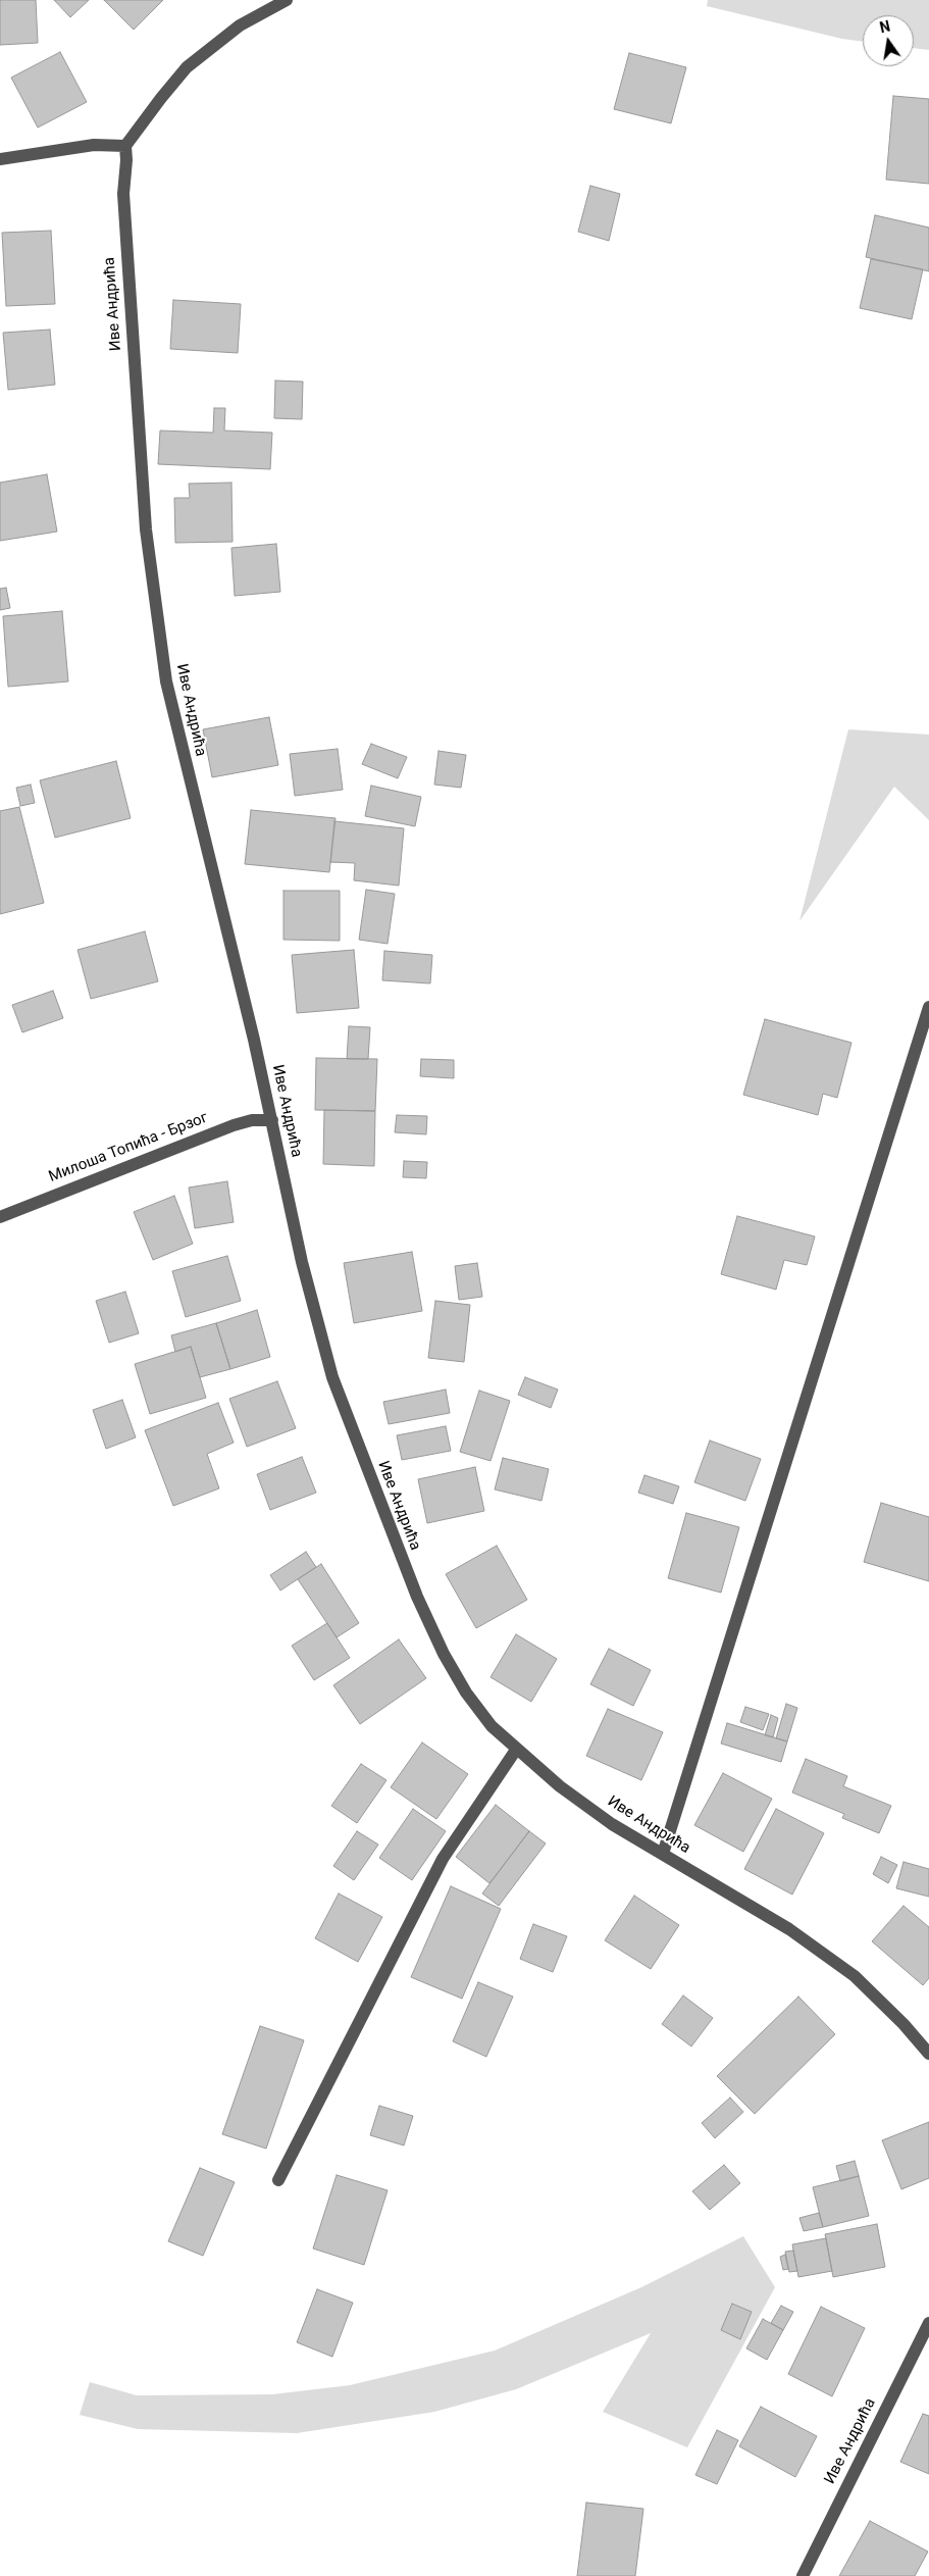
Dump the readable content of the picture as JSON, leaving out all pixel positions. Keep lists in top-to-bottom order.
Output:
{
  "streets": {
    "street": ["Иве Андрића", "Милоша Топића - Брзог"]
  },
  "crossings": [
    ["Иве Андрића", "Милоша Топића - Брзог"]
  ],
  "north": "top"
}
